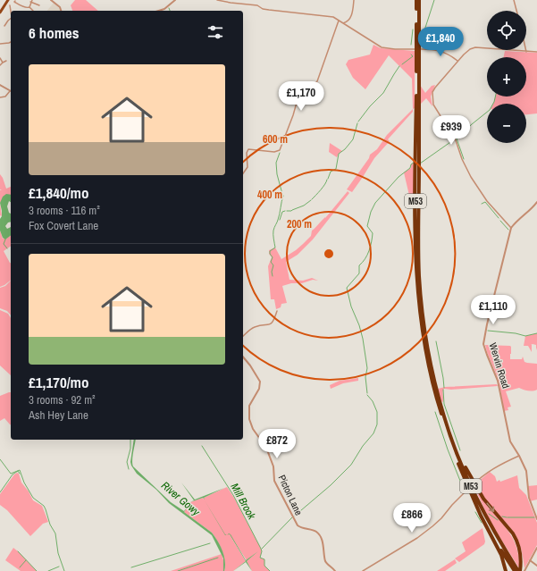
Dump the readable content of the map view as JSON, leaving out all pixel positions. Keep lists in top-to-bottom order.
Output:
{
  "streets": {
    "highway": ["M53"],
    "street": ["Wervin Road", "Picton Lane"]
  },
  "water": ["River Gowy", "Mill Brook"],
  "page": {
    "map_buttons": ["+", "−"],
    "heading": "6 homes",
    "price": [
      "£1,840",
      "£1,170",
      "£939",
      "£1,110",
      "£872",
      "£866"
    ],
    "list": [
      {
        "name": "£1,840/mo",
        "note": "3 rooms · 116 m² · Fox Covert Lane"
      },
      {
        "name": "£1,170/mo",
        "note": "3 rooms · 92 m² · Ash Hey Lane"
      }
    ]
  },
  "rings": ["600 m", "400 m", "200 m"]
}
